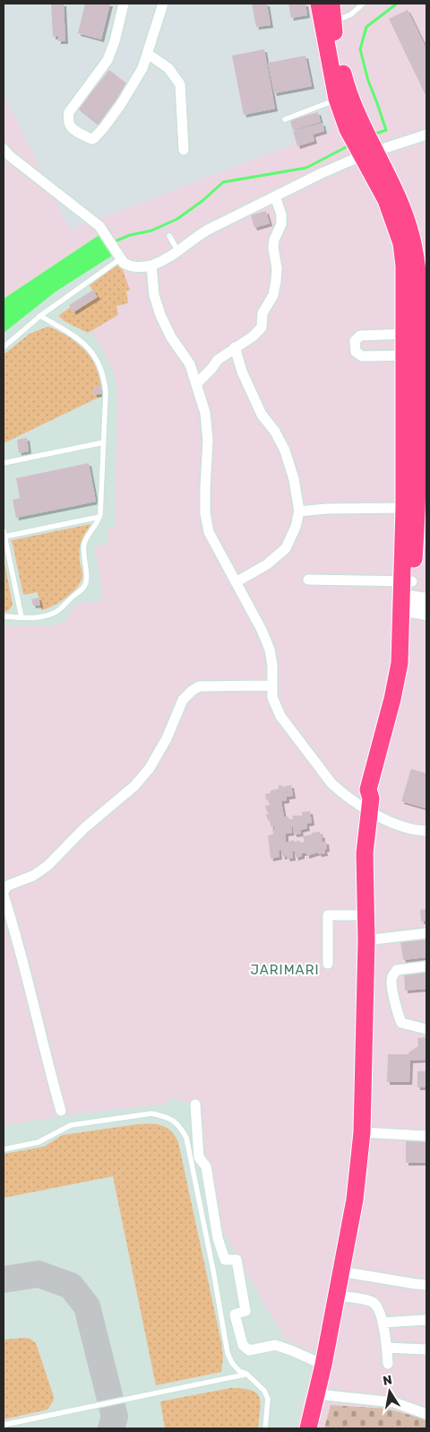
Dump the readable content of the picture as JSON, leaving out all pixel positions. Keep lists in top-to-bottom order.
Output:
{
  "districts": ["JARIMARI"],
  "north": "top"
}
